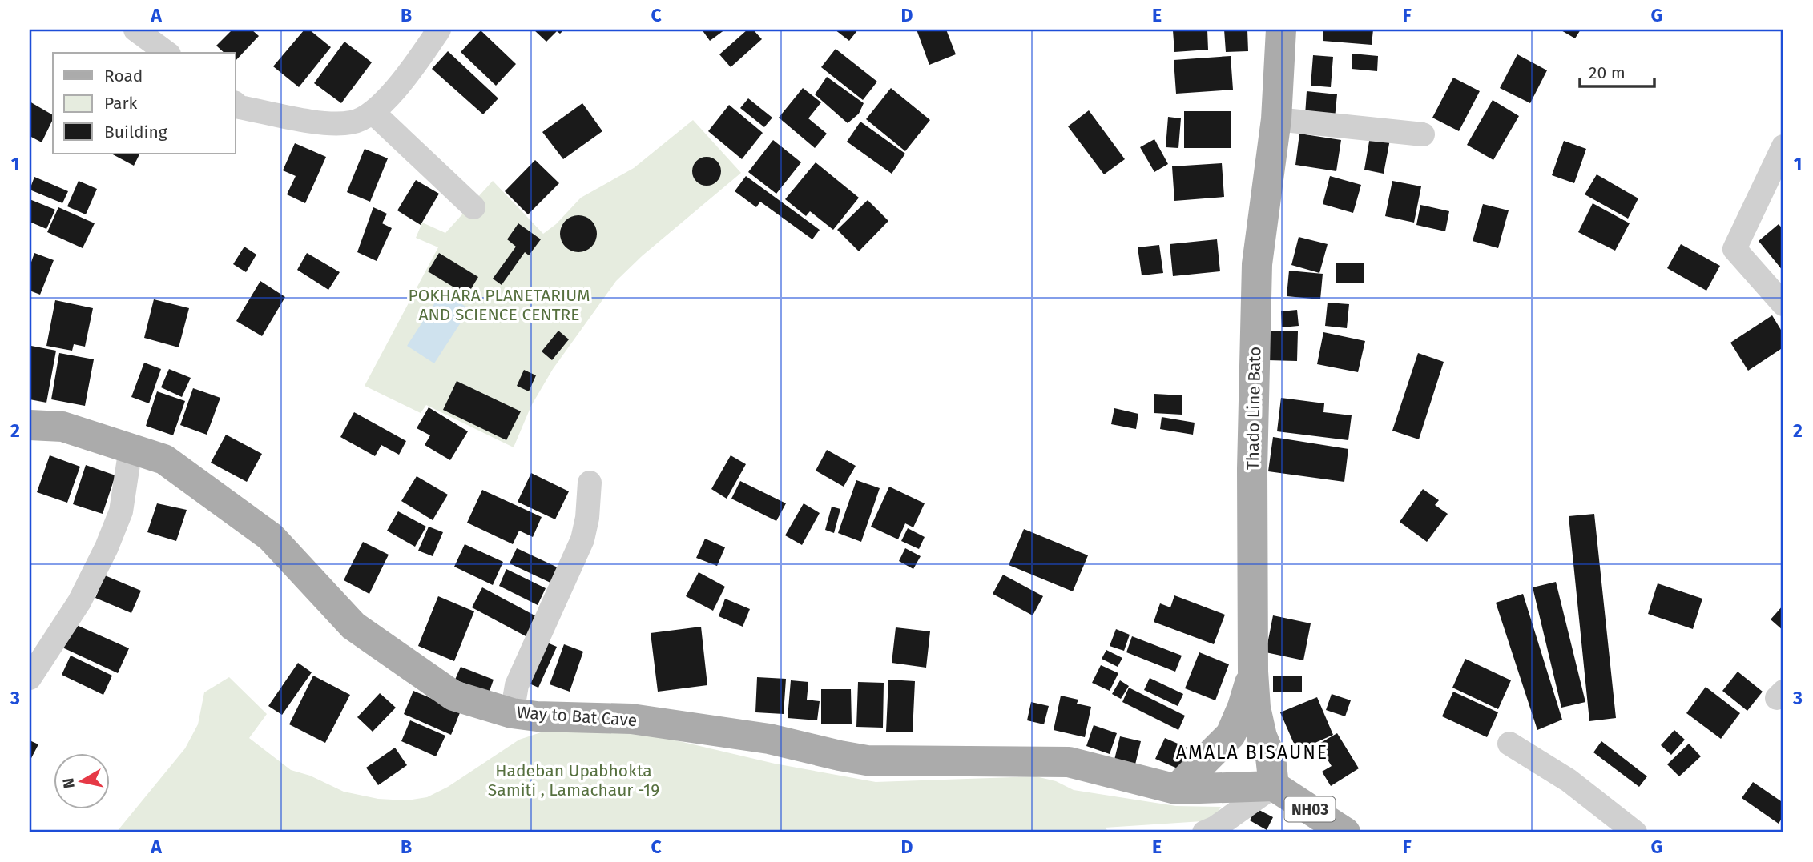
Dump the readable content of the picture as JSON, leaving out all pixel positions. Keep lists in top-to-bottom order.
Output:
{
  "streets": {
    "main road": ["Thado Line Bato", "Way to Bat Cave", "NH03"]
  },
  "crossings": [
    ["Thado Line Bato", "Way to Bat Cave"],
    ["Thado Line Bato", "NH03"],
    ["Way to Bat Cave", "NH03"]
  ],
  "districts": ["AMALA BISAUNE"],
  "parks": ["POKHARA PLANETARIUM AND SCIENCE CENTRE", "Hadeban Upabhokta Samiti , Lamachaur -19"],
  "legend": ["Road", "Park", "Building"],
  "scale_bar": "20 m",
  "north": "left",
  "grid": {
    "columns": [
      "A",
      "B",
      "C",
      "D",
      "E",
      "F",
      "G"
    ],
    "rows": ["1", "2", "3"]
  }
}
